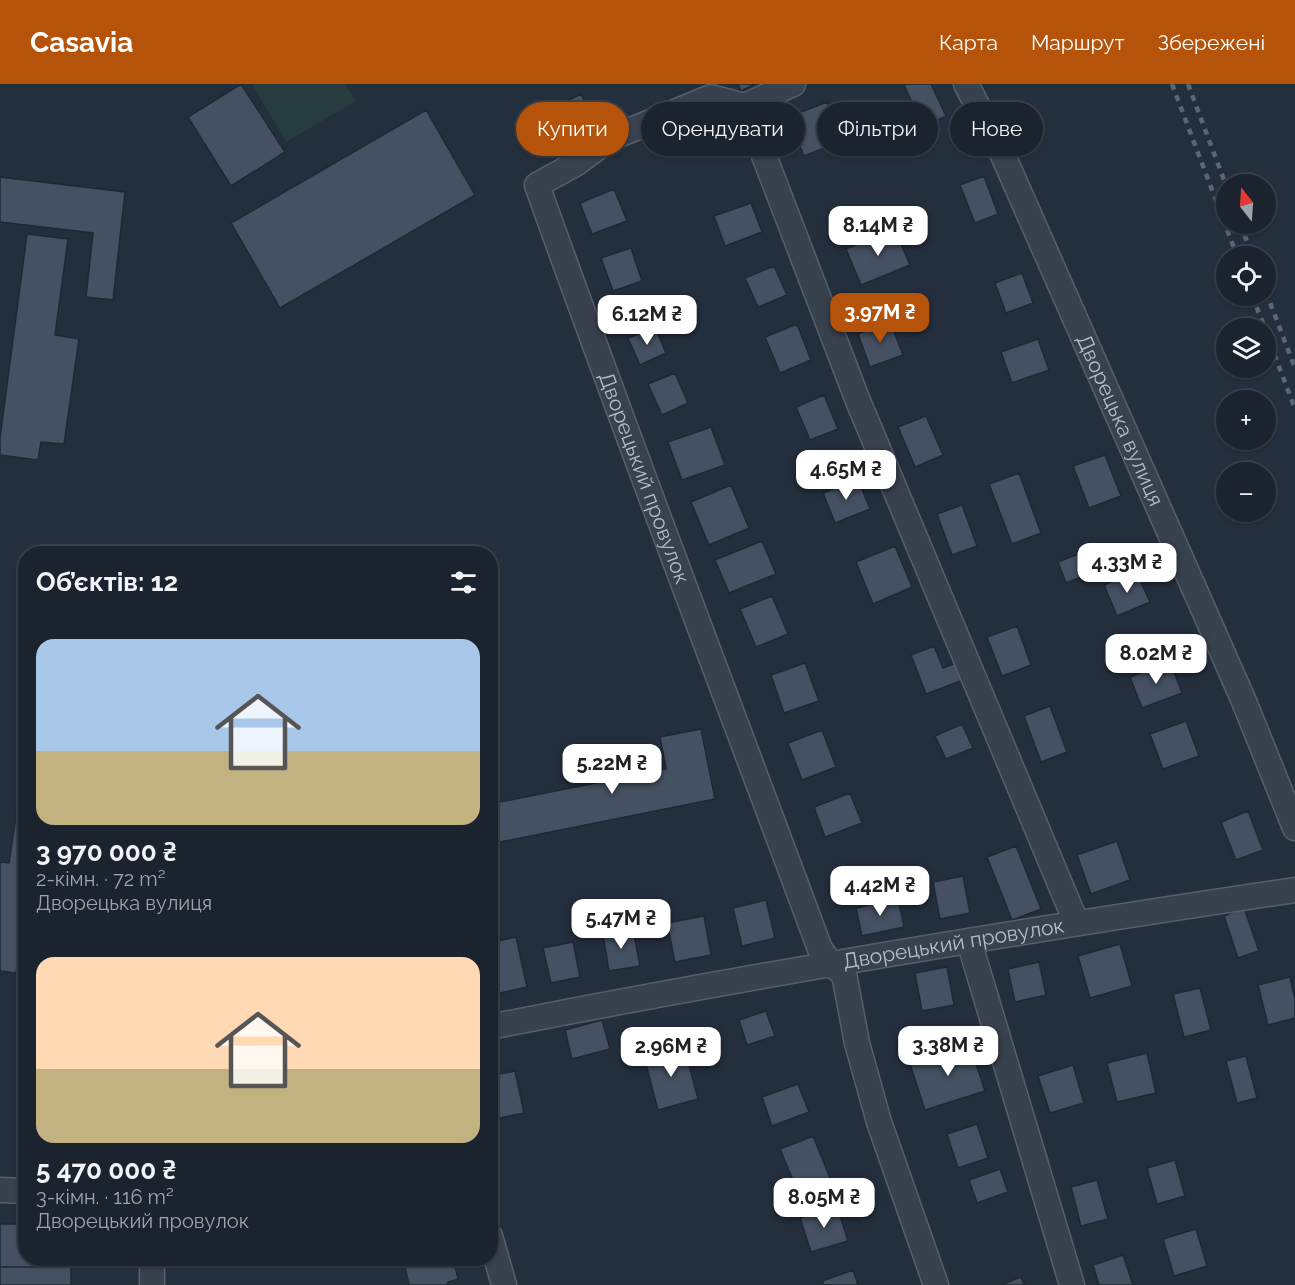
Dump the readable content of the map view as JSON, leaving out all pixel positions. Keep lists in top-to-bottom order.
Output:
{
  "streets": {
    "street": ["Дворецька вулиця", "Дворецький провулок"]
  },
  "north": "top",
  "page": {
    "header": "Casavia",
    "nav": ["Карта", "Маршрут", "Збережені"],
    "chip": [
      "Купити",
      "Орендувати",
      "Фільтри",
      "Нове"
    ],
    "map_buttons": ["+", "−"],
    "price": [
      "8.14M ₴",
      "3.97M ₴",
      "6.12M ₴",
      "4.65M ₴",
      "4.33M ₴",
      "8.02M ₴",
      "5.22M ₴",
      "4.42M ₴",
      "5.47M ₴",
      "3.38M ₴",
      "2.96M ₴",
      "8.05M ₴"
    ],
    "heading": "Об’єктів: 12",
    "list": [
      {
        "name": "3 970 000 ₴",
        "note": "2-кімн. · 72 m² · Дворецька вулиця"
      },
      {
        "name": "5 470 000 ₴",
        "note": "3-кімн. · 116 m² · Дворецький провулок"
      }
    ]
  }
}
